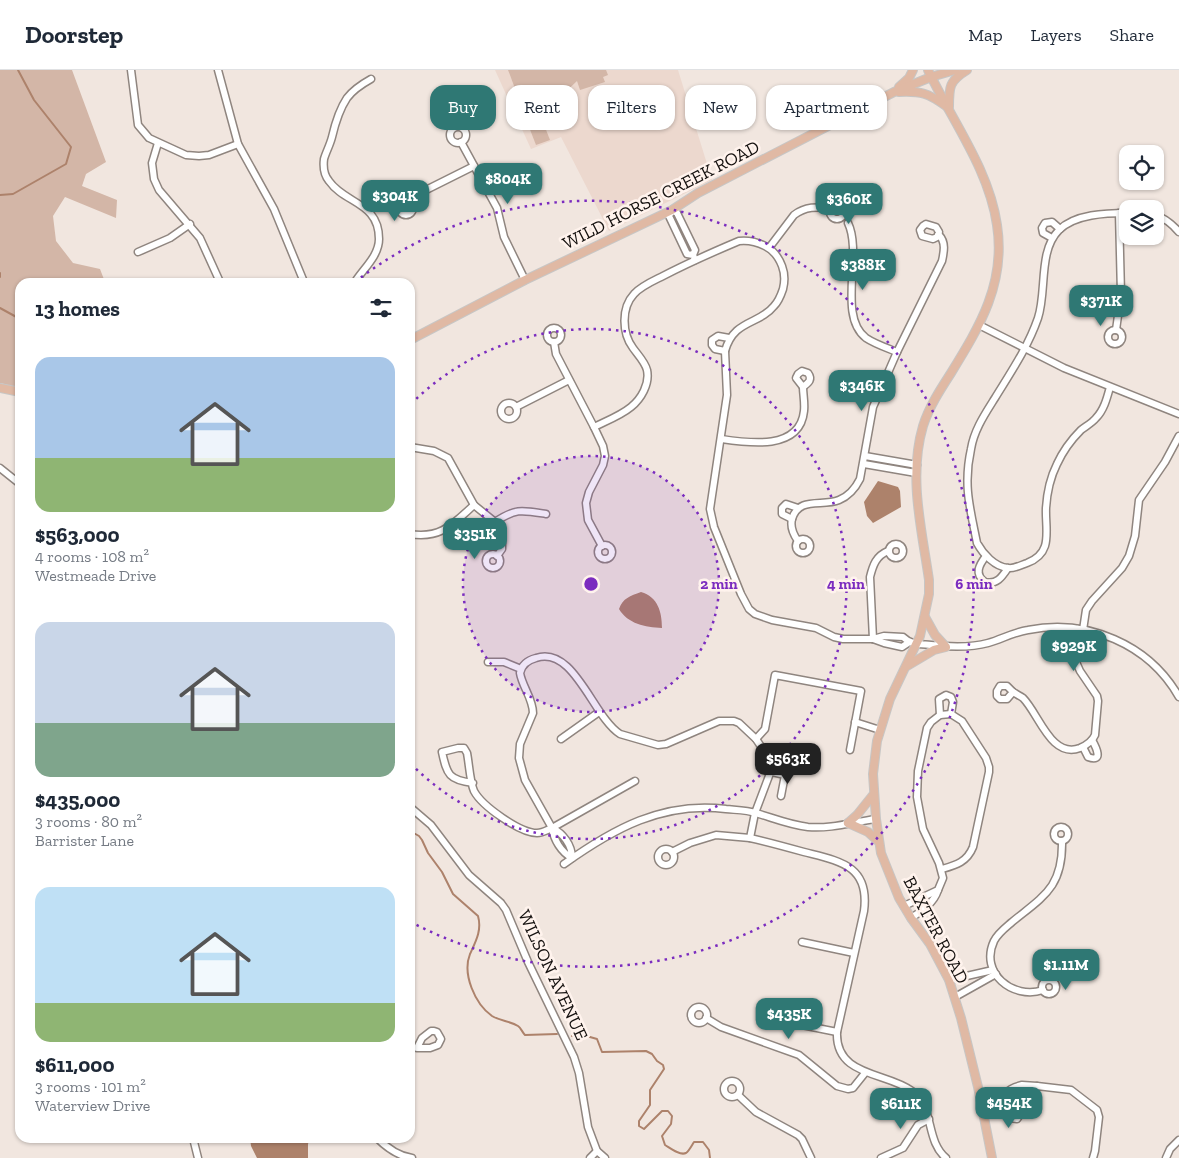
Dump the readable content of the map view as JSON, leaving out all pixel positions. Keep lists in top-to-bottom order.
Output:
{
  "streets": {
    "main road": ["WILD HORSE CREEK ROAD", "BAXTER ROAD"],
    "street": ["WILSON AVENUE"]
  },
  "crossings": [
    ["WILD HORSE CREEK ROAD", "BAXTER ROAD"]
  ],
  "page": {
    "header": "Doorstep",
    "nav": ["Map", "Layers", "Share"],
    "chip": [
      "Buy",
      "Rent",
      "Filters",
      "New",
      "Apartment"
    ],
    "price": [
      "$804K",
      "$304K",
      "$360K",
      "$388K",
      "$371K",
      "$346K",
      "$351K",
      "$929K",
      "$563K",
      "$1.11M",
      "$435K",
      "$454K",
      "$611K"
    ],
    "heading": "13 homes",
    "list": [
      {
        "name": "$563,000",
        "note": "4 rooms · 108 m² · Westmeade Drive"
      },
      {
        "name": "$435,000",
        "note": "3 rooms · 80 m² · Barrister Lane"
      },
      {
        "name": "$611,000",
        "note": "3 rooms · 101 m² · Waterview Drive"
      }
    ]
  },
  "rings": ["2 min", "4 min", "6 min"]
}
